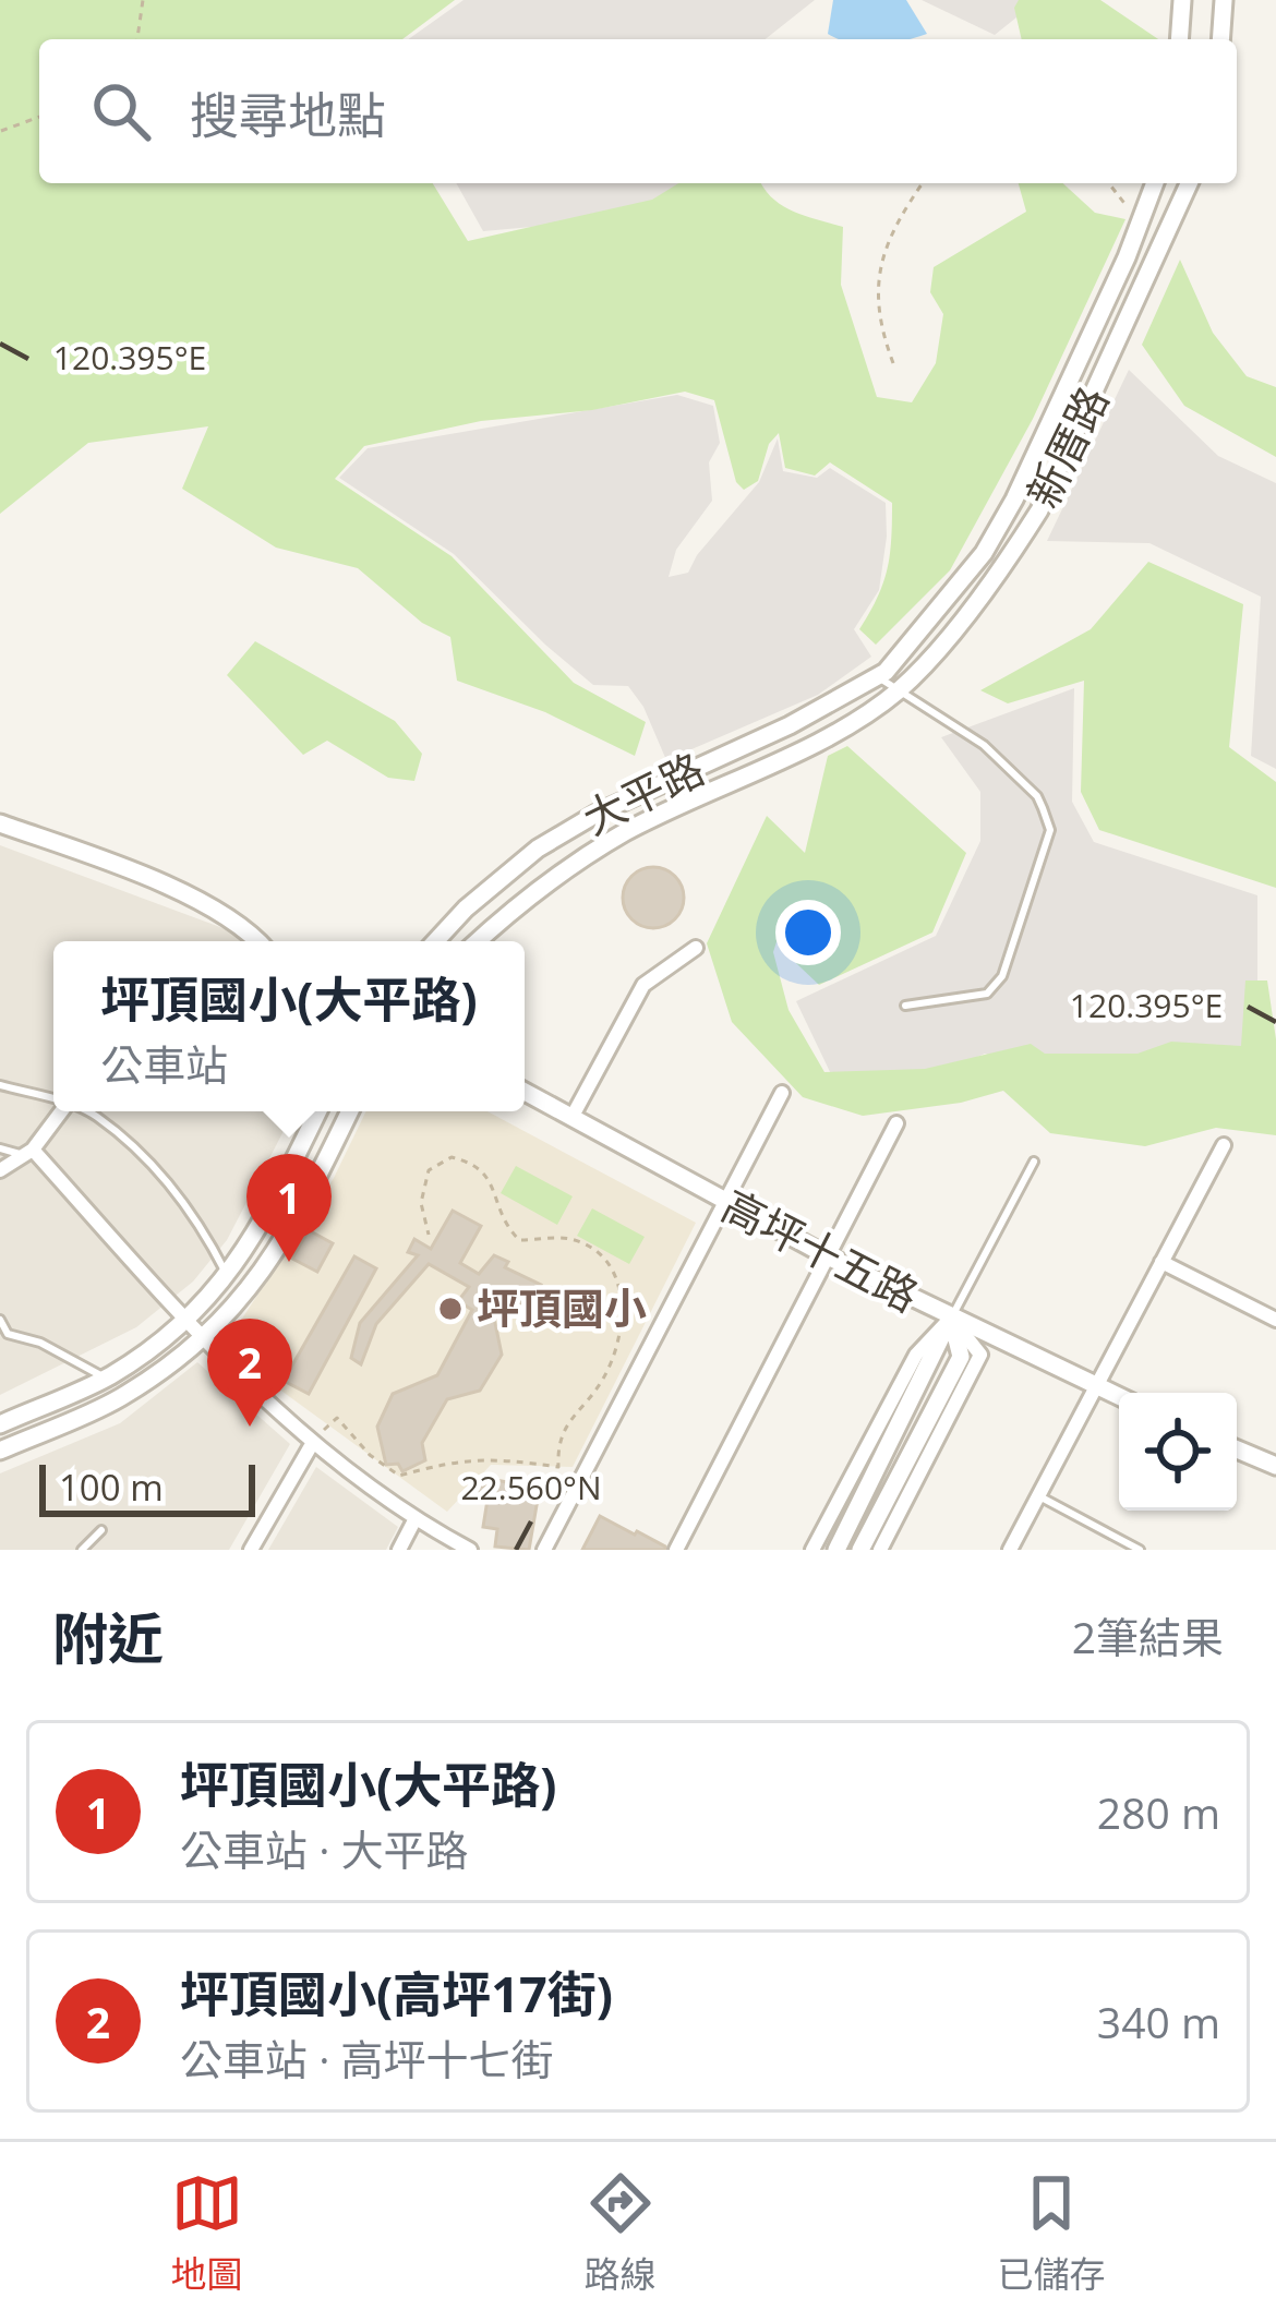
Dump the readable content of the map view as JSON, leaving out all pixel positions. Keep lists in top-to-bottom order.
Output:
{
  "streets": {
    "street": ["新厝路", "大平路", "高坪十五路"]
  },
  "crossings": [
    ["新厝路", "大平路"]
  ],
  "places": ["坪頂國小"],
  "scale_bar": "100 m",
  "page": {
    "search": "搜尋地點",
    "popup": ["坪頂國小(大平路)", "公車站"],
    "pins": ["1", "2"],
    "scale": "100 m",
    "heading": ["附近", "2筆結果"],
    "list": [
      {
        "mark": "1",
        "name": "坪頂國小(大平路)",
        "note": "公車站 · 大平路",
        "value": "280 m"
      },
      {
        "mark": "2",
        "name": "坪頂國小(高坪17街)",
        "note": "公車站 · 高坪十七街",
        "value": "340 m"
      }
    ],
    "nav": ["地圖", "路線", "已儲存"]
  },
  "coordinates": ["120.395°E", "22.560°N"]
}
